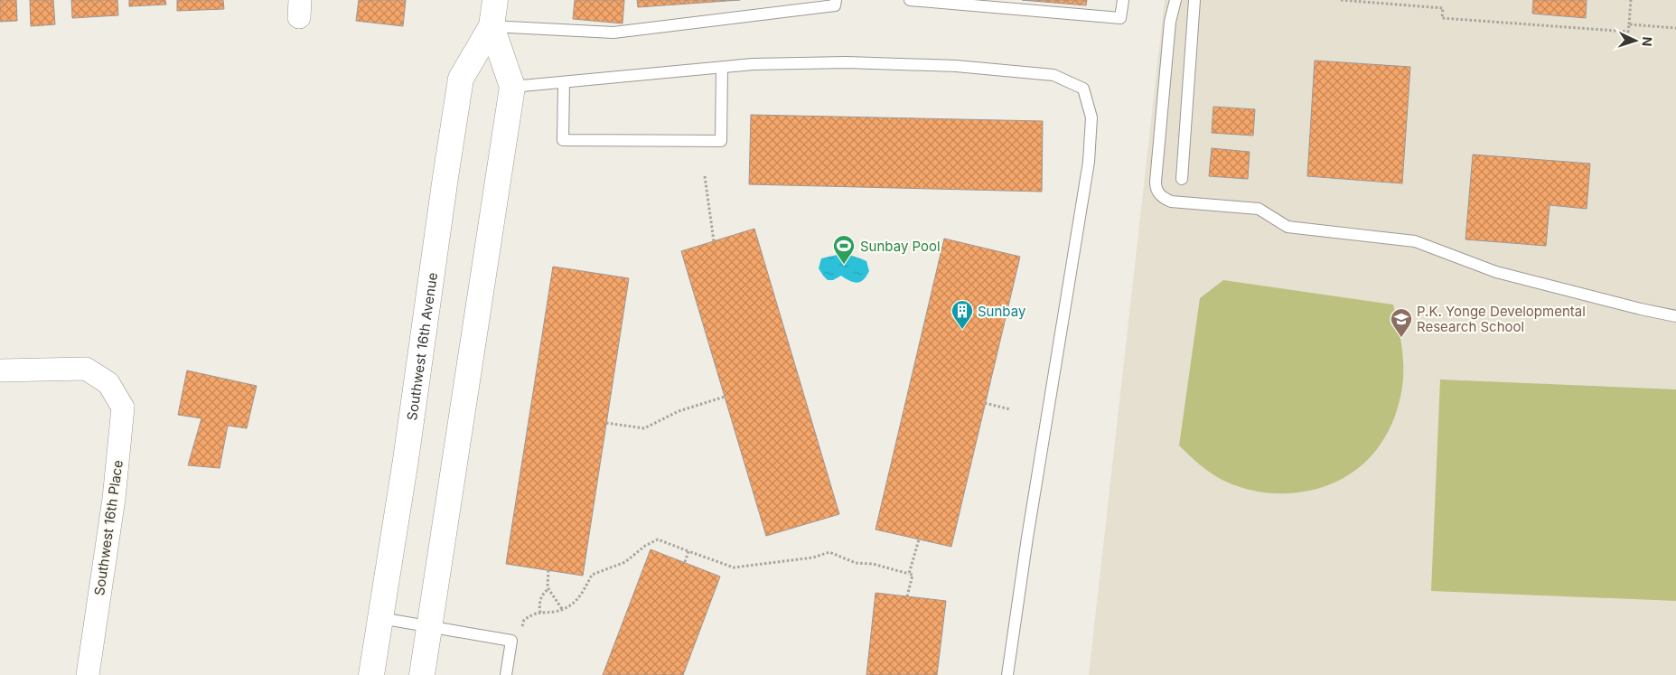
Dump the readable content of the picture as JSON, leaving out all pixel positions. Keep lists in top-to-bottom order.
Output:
{
  "streets": {
    "main road": ["Southwest 16th Avenue"],
    "street": ["Southwest 16th Place"]
  },
  "places": {
    "sports": ["Sunbay Pool"],
    "building": ["Sunbay"],
    "school or university": ["P.K. Yonge Developmental Research School"]
  },
  "north": "right"
}
